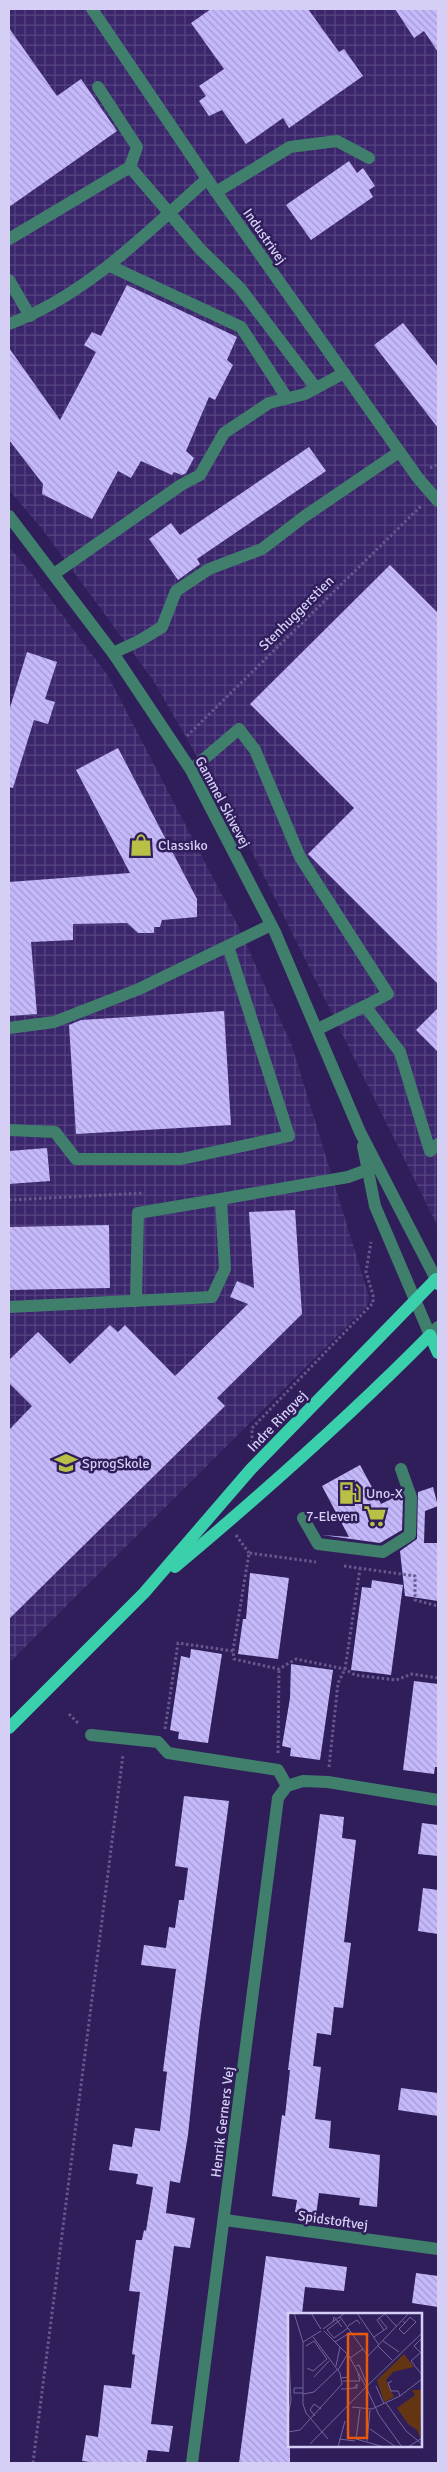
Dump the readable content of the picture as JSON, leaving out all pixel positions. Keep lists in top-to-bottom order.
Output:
{
  "streets": {
    "main road": ["Gammel Skivevej", "Indre Ringvej"],
    "street": ["Industrivej", "Henrik Gerners Vej", "Spidstoftvej"],
    "path": ["Stenhuggerstien"]
  },
  "crossings": [
    ["Industrivej", "Stenhuggerstien"],
    ["Stenhuggerstien", "Gammel Skivevej"],
    ["Gammel Skivevej", "Indre Ringvej"],
    ["Henrik Gerners Vej", "Spidstoftvej"]
  ],
  "places": {
    "shop": ["Classiko"],
    "school or university": ["SprogSkole"],
    "fuel station": ["Uno-X"],
    "supermarket": ["7-Eleven"]
  }
}
